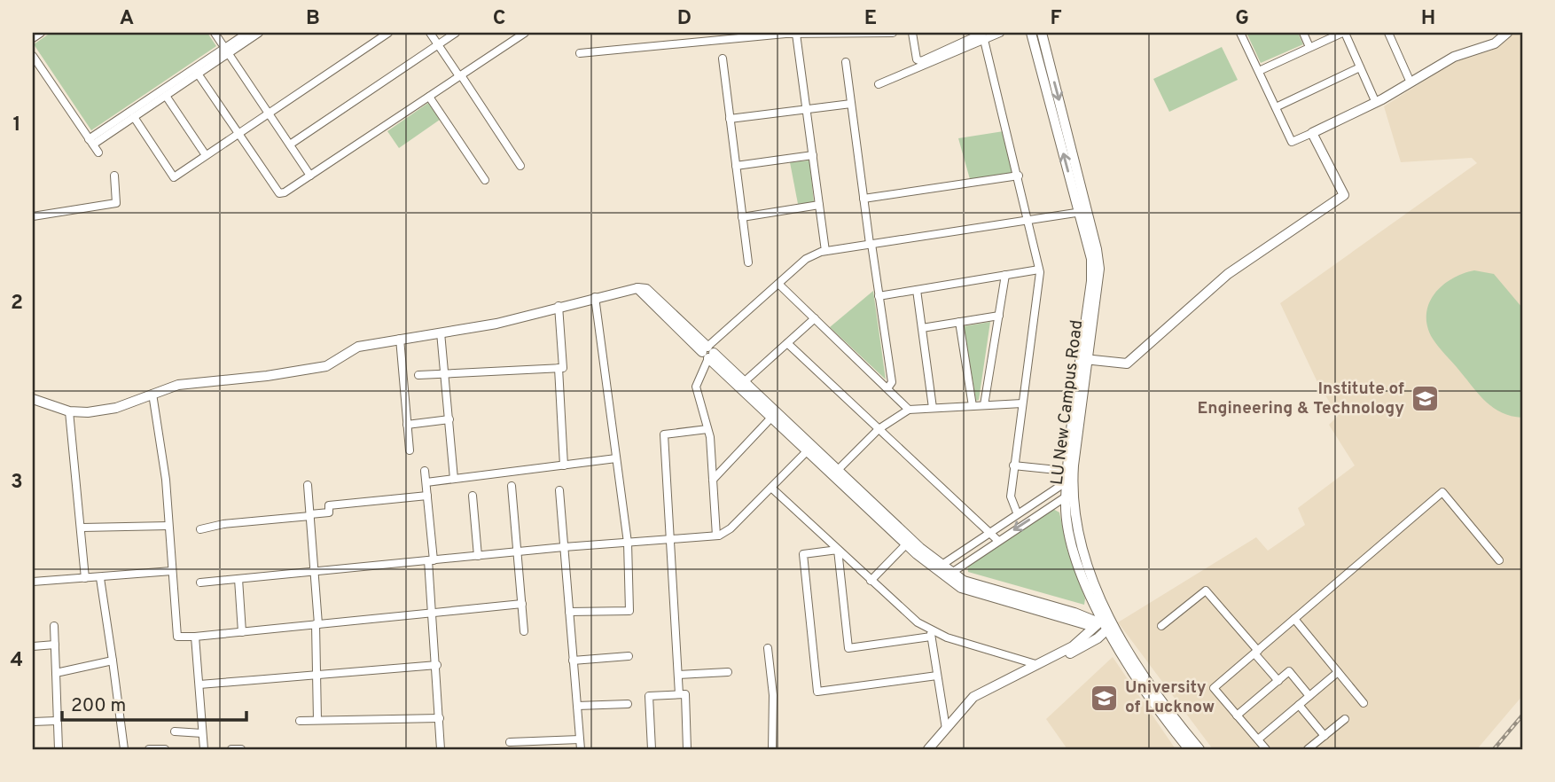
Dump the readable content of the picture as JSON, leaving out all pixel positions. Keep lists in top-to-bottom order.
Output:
{
  "streets": {
    "street": ["LU New Campus Road"]
  },
  "places": {
    "school or university": ["Institute of Engineering & Technology", "University of Lucknow"]
  },
  "scale_bar": "200 m",
  "grid": {
    "columns": [
      "A",
      "B",
      "C",
      "D",
      "E",
      "F",
      "G",
      "H"
    ],
    "rows": [
      "1",
      "2",
      "3",
      "4"
    ]
  }
}
